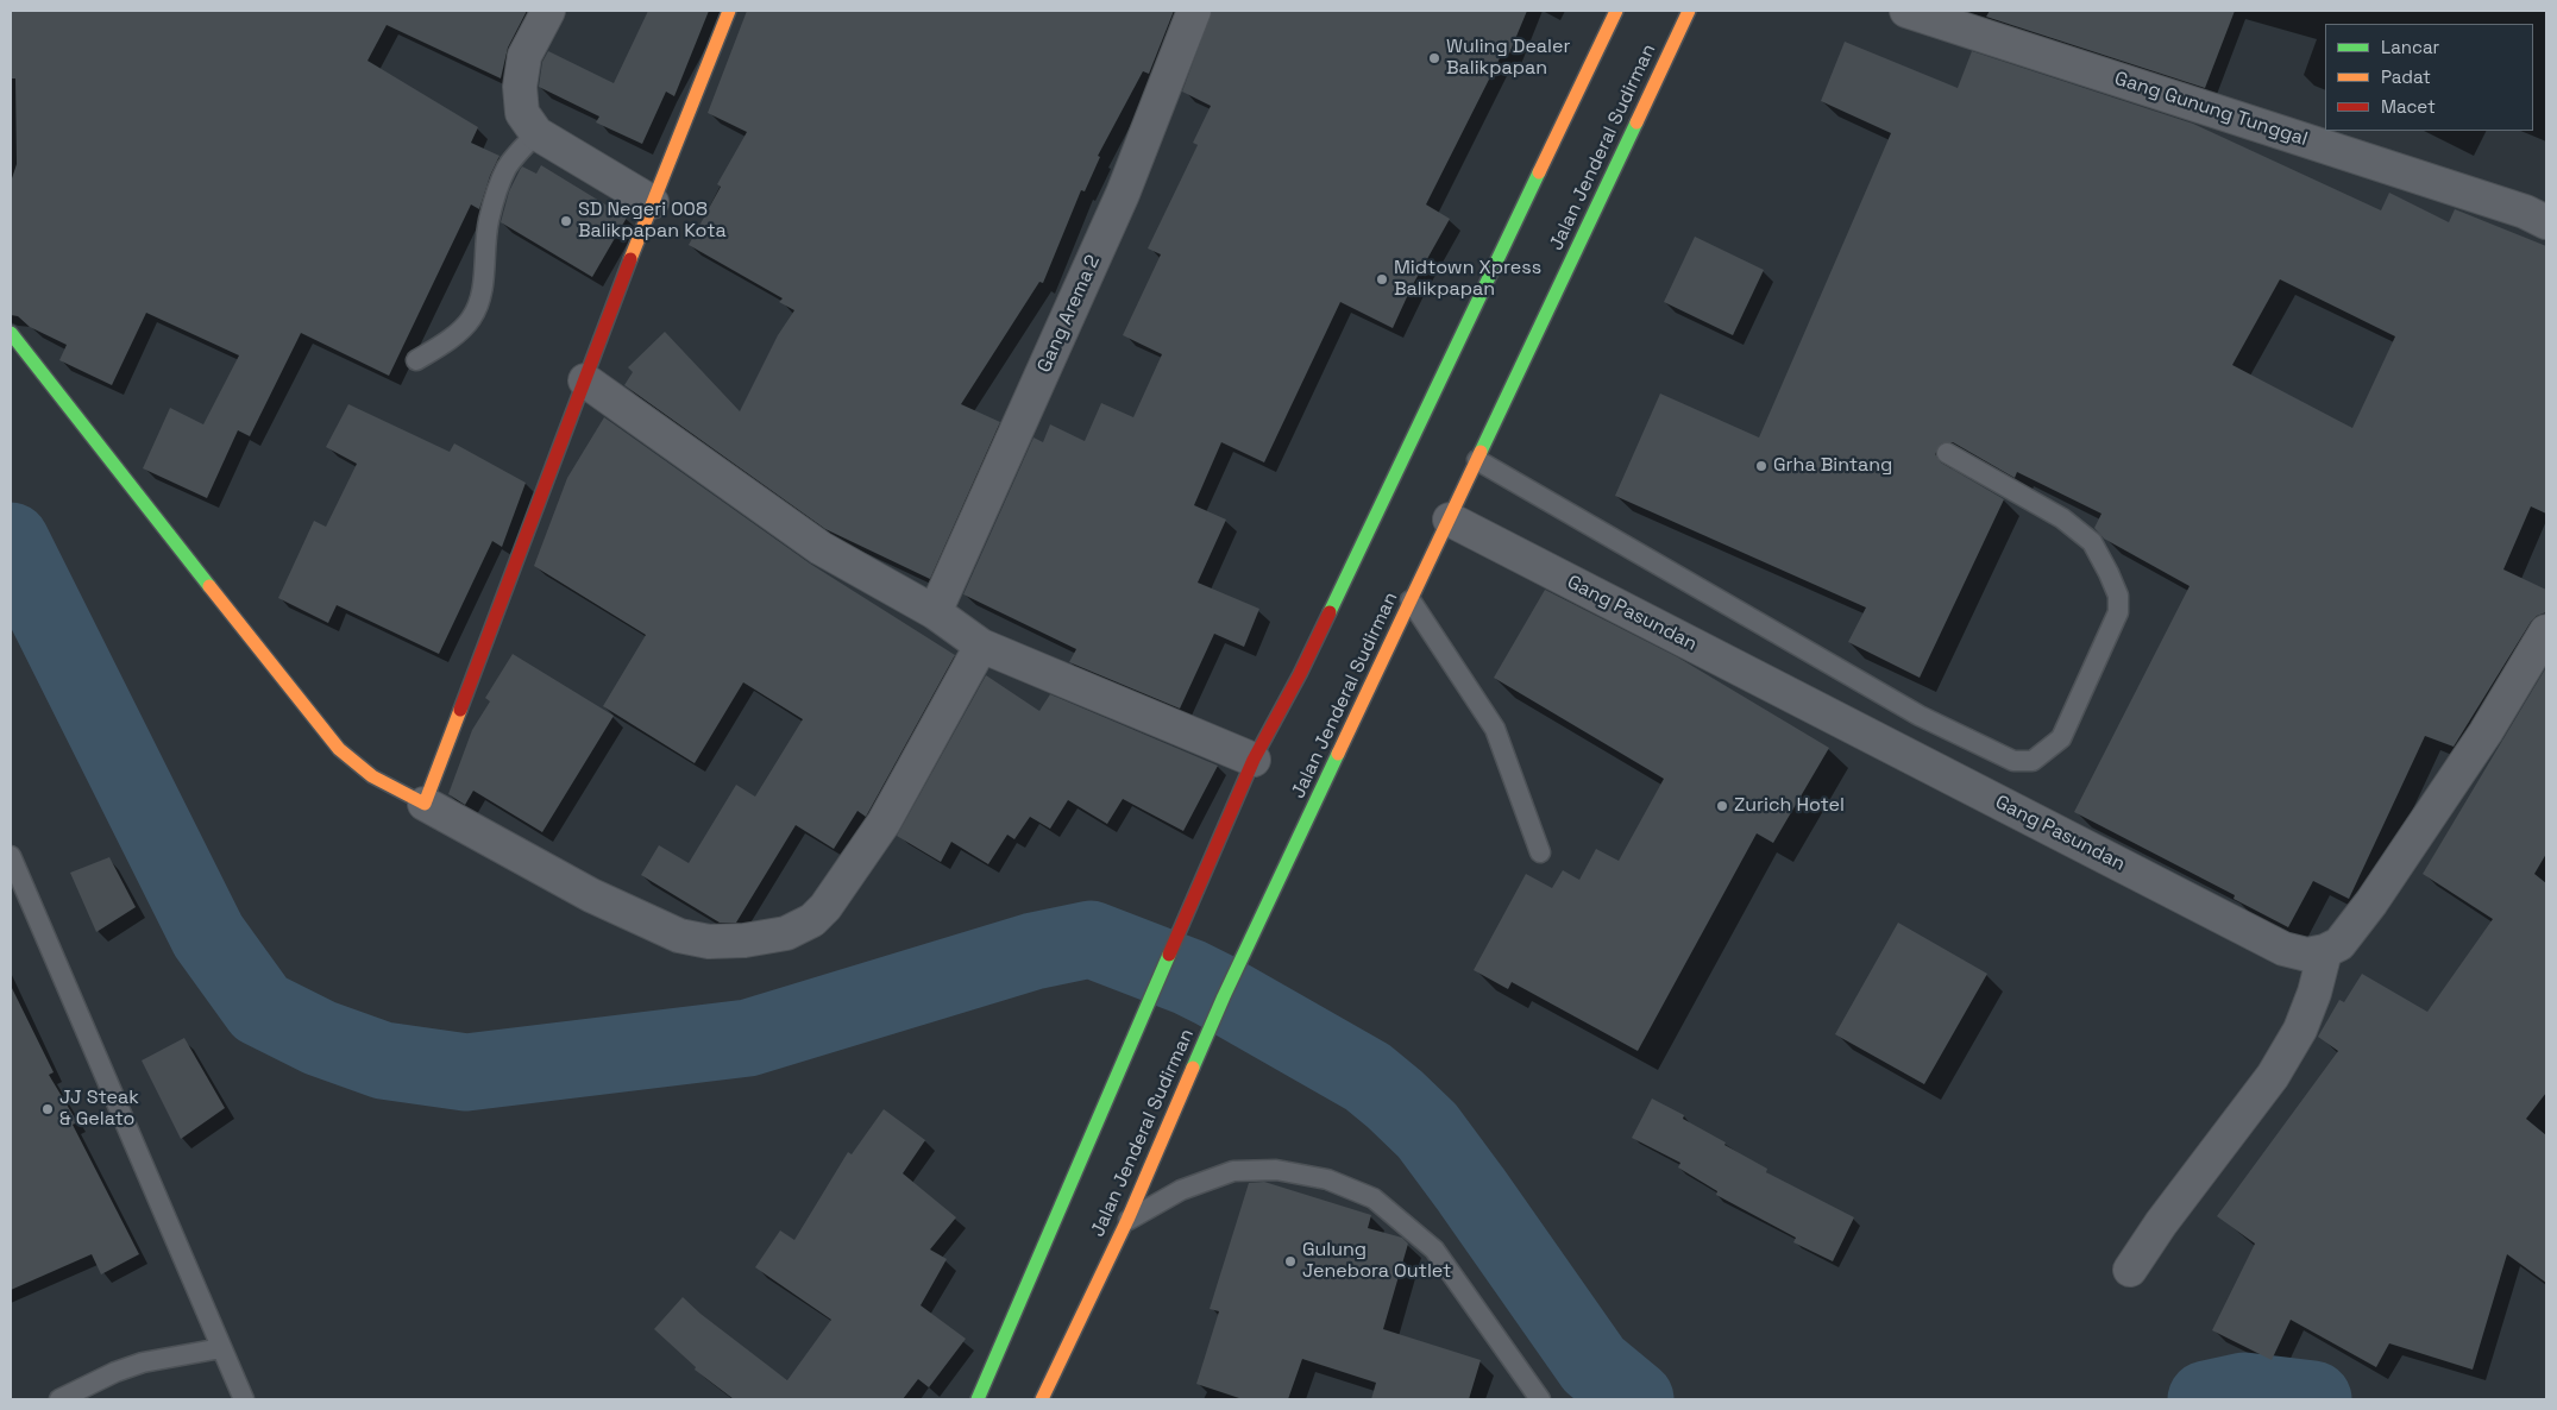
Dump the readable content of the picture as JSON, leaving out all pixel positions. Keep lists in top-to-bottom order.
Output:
{
  "streets": {
    "main road": ["Jalan Jenderal Sudirman"],
    "street": ["Gang Gunung Tunggal", "Gang Arema 2", "Gang Pasundan"]
  },
  "crossings": [
    ["Jalan Jenderal Sudirman", "Gang Pasundan"]
  ],
  "places": [
    "Wuling Dealer Balikpapan",
    "SD Negeri 008 Balikpapan Kota",
    "Midtown Xpress Balikpapan",
    "Grha Bintang",
    "Zurich Hotel",
    "JJ Steak & Gelato",
    "Gulung Jenebora Outlet"
  ],
  "legend": ["Lancar", "Padat", "Macet"]
}
